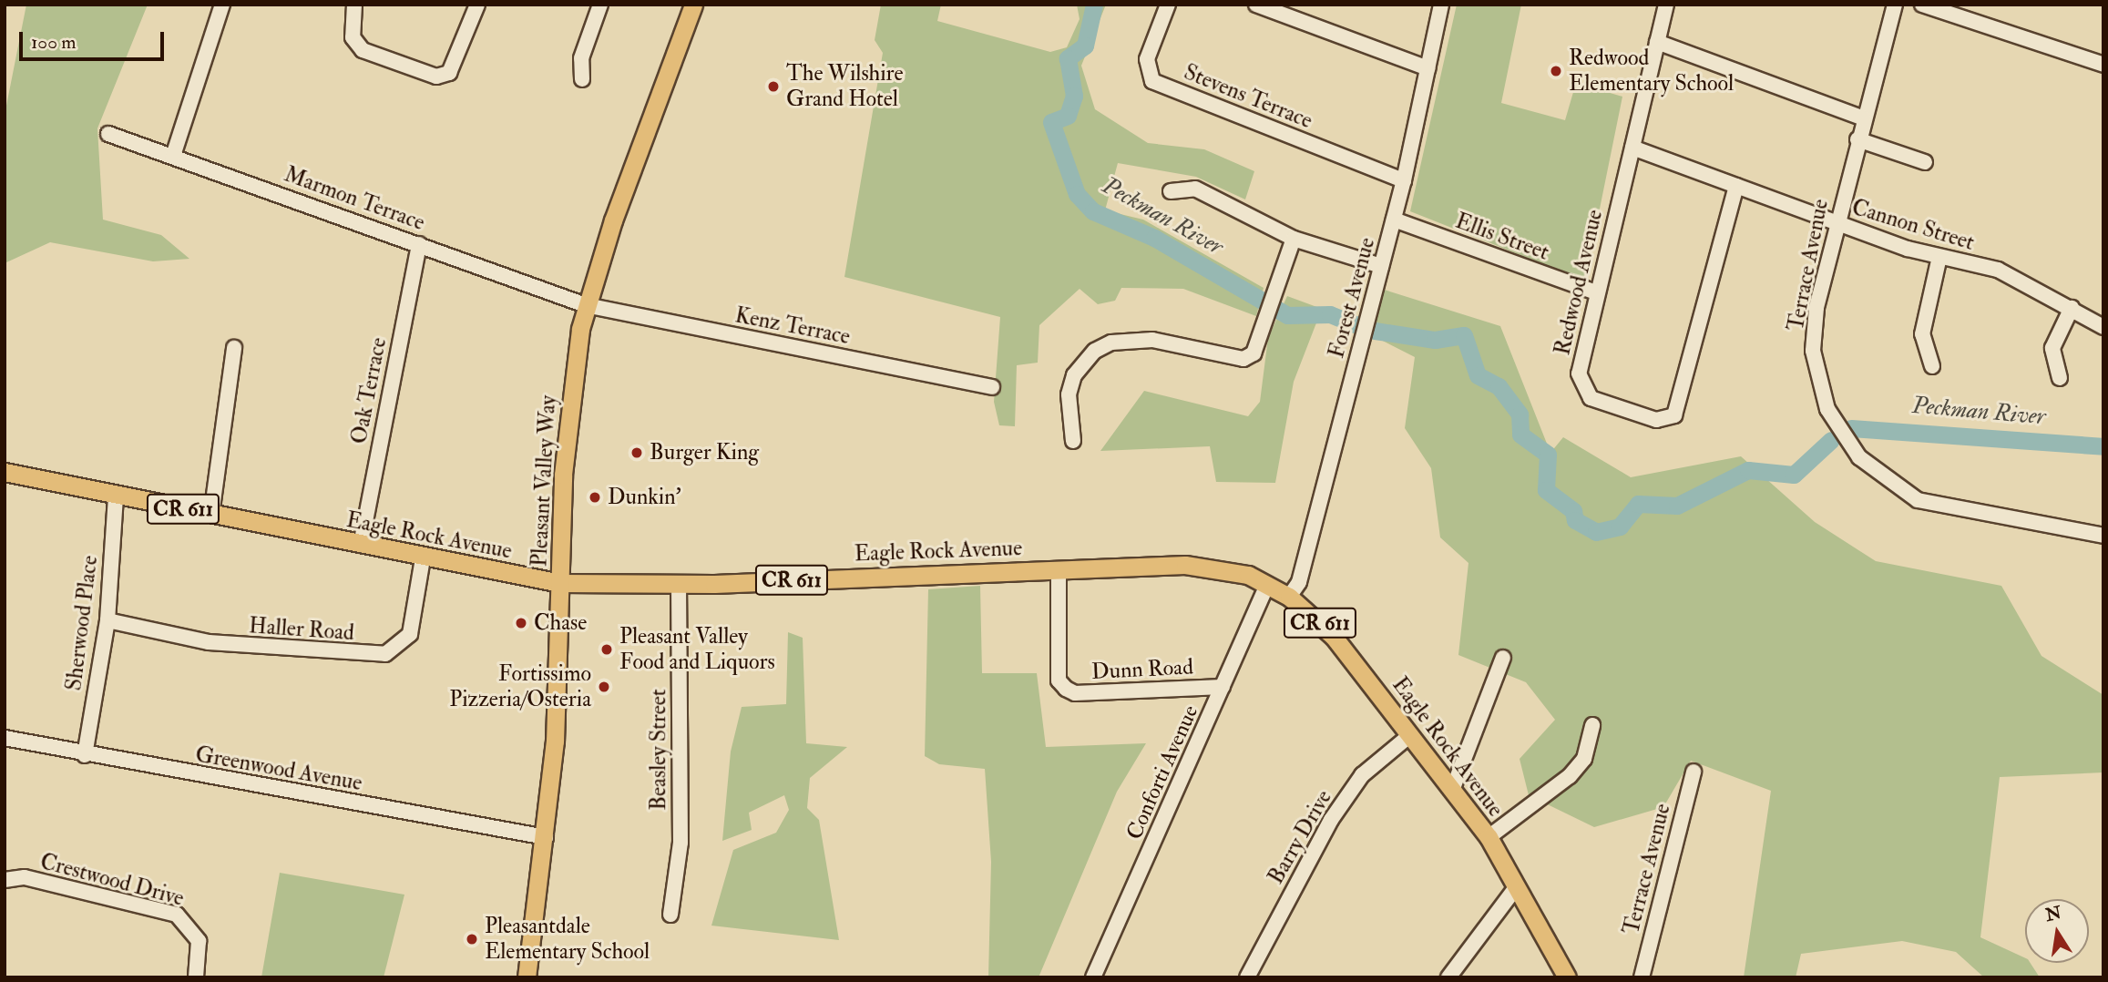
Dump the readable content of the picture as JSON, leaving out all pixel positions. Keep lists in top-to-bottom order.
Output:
{
  "streets": {
    "main road": ["Pleasant Valley Way", "CR 611", "Eagle Rock Avenue"],
    "street": [
      "Stevens Terrace",
      "Marmon Terrace",
      "Cannon Street",
      "Ellis Street",
      "Terrace Avenue",
      "Redwood Avenue",
      "Forest Avenue",
      "Kenz Terrace",
      "Oak Terrace",
      "Sherwood Place",
      "Haller Road",
      "Dunn Road",
      "Beasley Street",
      "Greenwood Avenue",
      "Conforti Avenue",
      "Barry Drive",
      "Crestwood Drive"
    ]
  },
  "crossings": [
    ["Stevens Terrace", "Forest Avenue"],
    ["Marmon Terrace", "Kenz Terrace"],
    ["Marmon Terrace", "Oak Terrace"],
    ["Marmon Terrace", "Pleasant Valley Way"],
    ["Cannon Street", "Terrace Avenue"],
    ["Cannon Street", "Redwood Avenue"],
    ["Ellis Street", "Redwood Avenue"],
    ["Ellis Street", "Forest Avenue"],
    ["Forest Avenue", "Eagle Rock Avenue"],
    ["Kenz Terrace", "Pleasant Valley Way"],
    ["Oak Terrace", "Eagle Rock Avenue"],
    ["Pleasant Valley Way", "Eagle Rock Avenue"],
    ["Pleasant Valley Way", "Greenwood Avenue"],
    ["Eagle Rock Avenue", "Sherwood Place"],
    ["Eagle Rock Avenue", "Haller Road"],
    ["Eagle Rock Avenue", "Dunn Road"],
    ["Eagle Rock Avenue", "Beasley Street"],
    ["Eagle Rock Avenue", "Conforti Avenue"],
    ["Eagle Rock Avenue", "Barry Drive"],
    ["Sherwood Place", "Haller Road"],
    ["Sherwood Place", "Greenwood Avenue"],
    ["Dunn Road", "Conforti Avenue"]
  ],
  "water": ["Peckman River"],
  "places": [
    "Redwood Elementary School",
    "The Wilshire Grand Hotel",
    "Burger King",
    "Dunkin'",
    "Chase",
    "Pleasant Valley Food and Liquors",
    "Fortissimo Pizzeria/Osteria",
    "Pleasantdale Elementary School"
  ],
  "scale_bar": "100 m",
  "north": "top"
}
